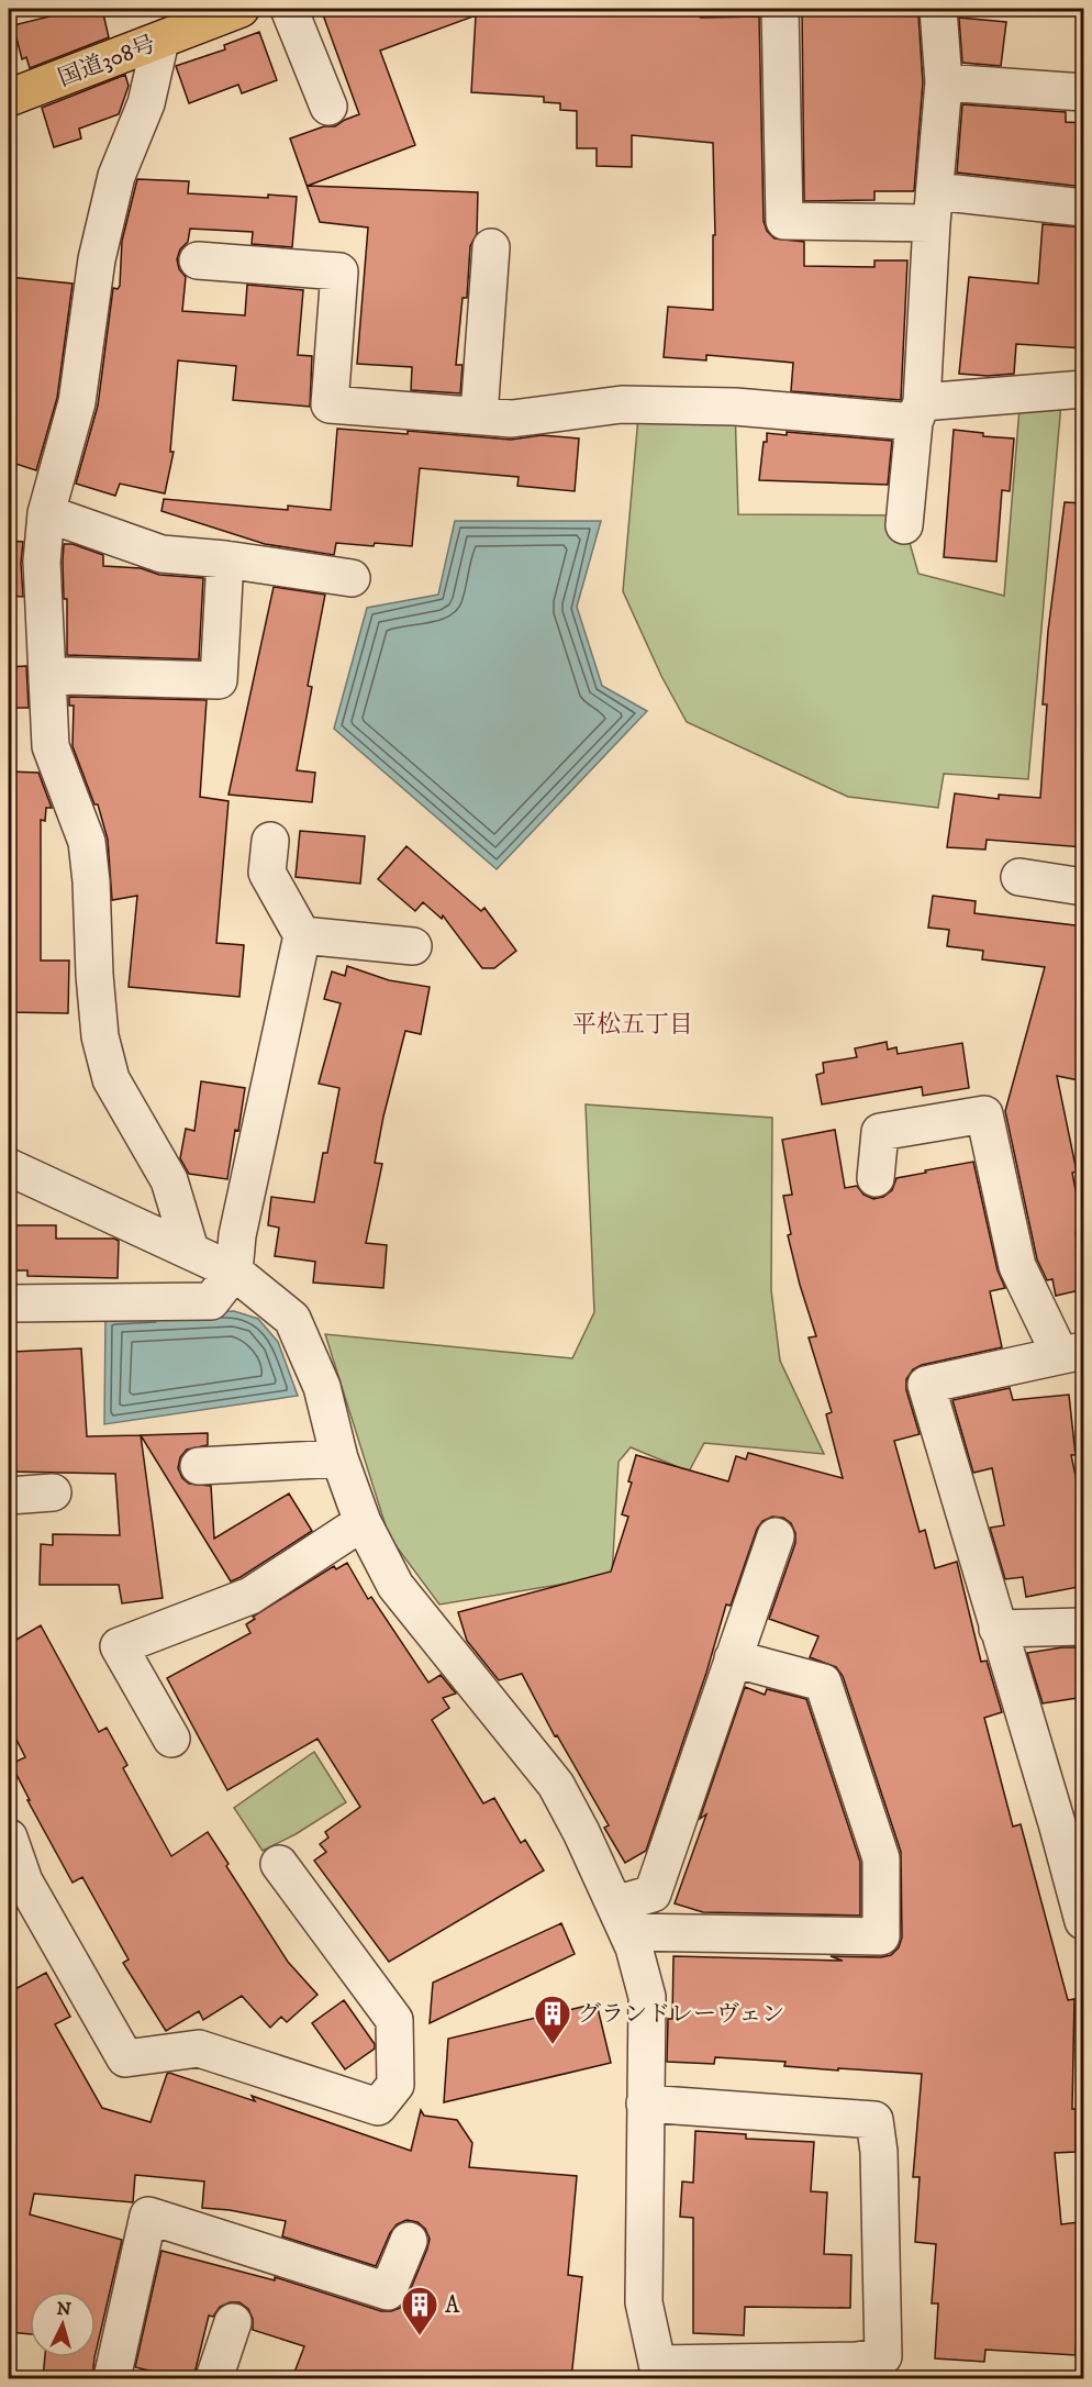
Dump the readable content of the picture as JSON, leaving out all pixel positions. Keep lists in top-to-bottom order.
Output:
{
  "streets": {
    "highway": ["国道308号"]
  },
  "districts": ["平松五丁目"],
  "places": {
    "building": ["グランドレーヴェン", "A"]
  },
  "north": "top"
}
